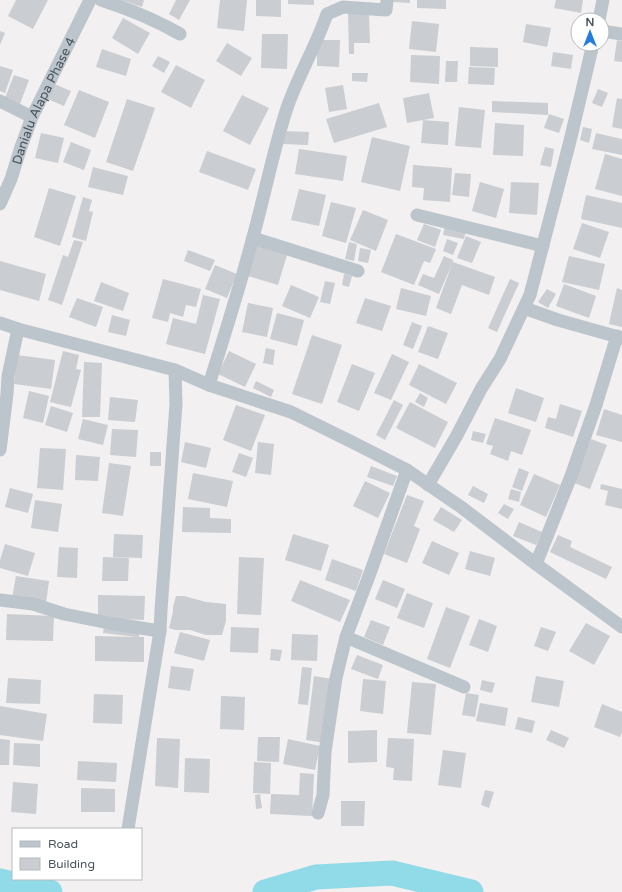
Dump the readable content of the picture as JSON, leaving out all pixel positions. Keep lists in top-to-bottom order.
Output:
{
  "streets": {
    "street": ["Danialu Alapa Phase 4"]
  },
  "legend": ["Road", "Building"],
  "north": "top"
}
